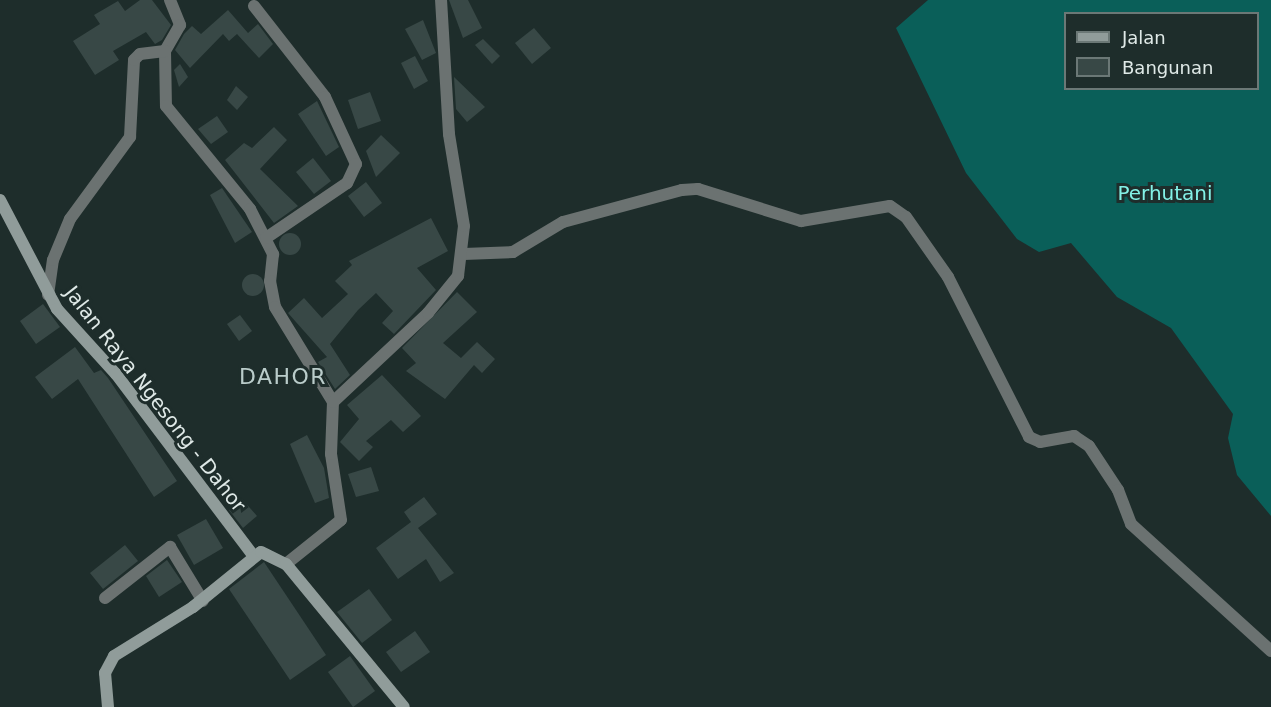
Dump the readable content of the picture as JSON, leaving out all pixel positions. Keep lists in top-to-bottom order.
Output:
{
  "streets": {
    "street": ["Jalan Raya Ngesong - Dahor"]
  },
  "districts": ["DAHOR"],
  "parks": ["Perhutani"],
  "legend": ["Jalan", "Bangunan"]
}
